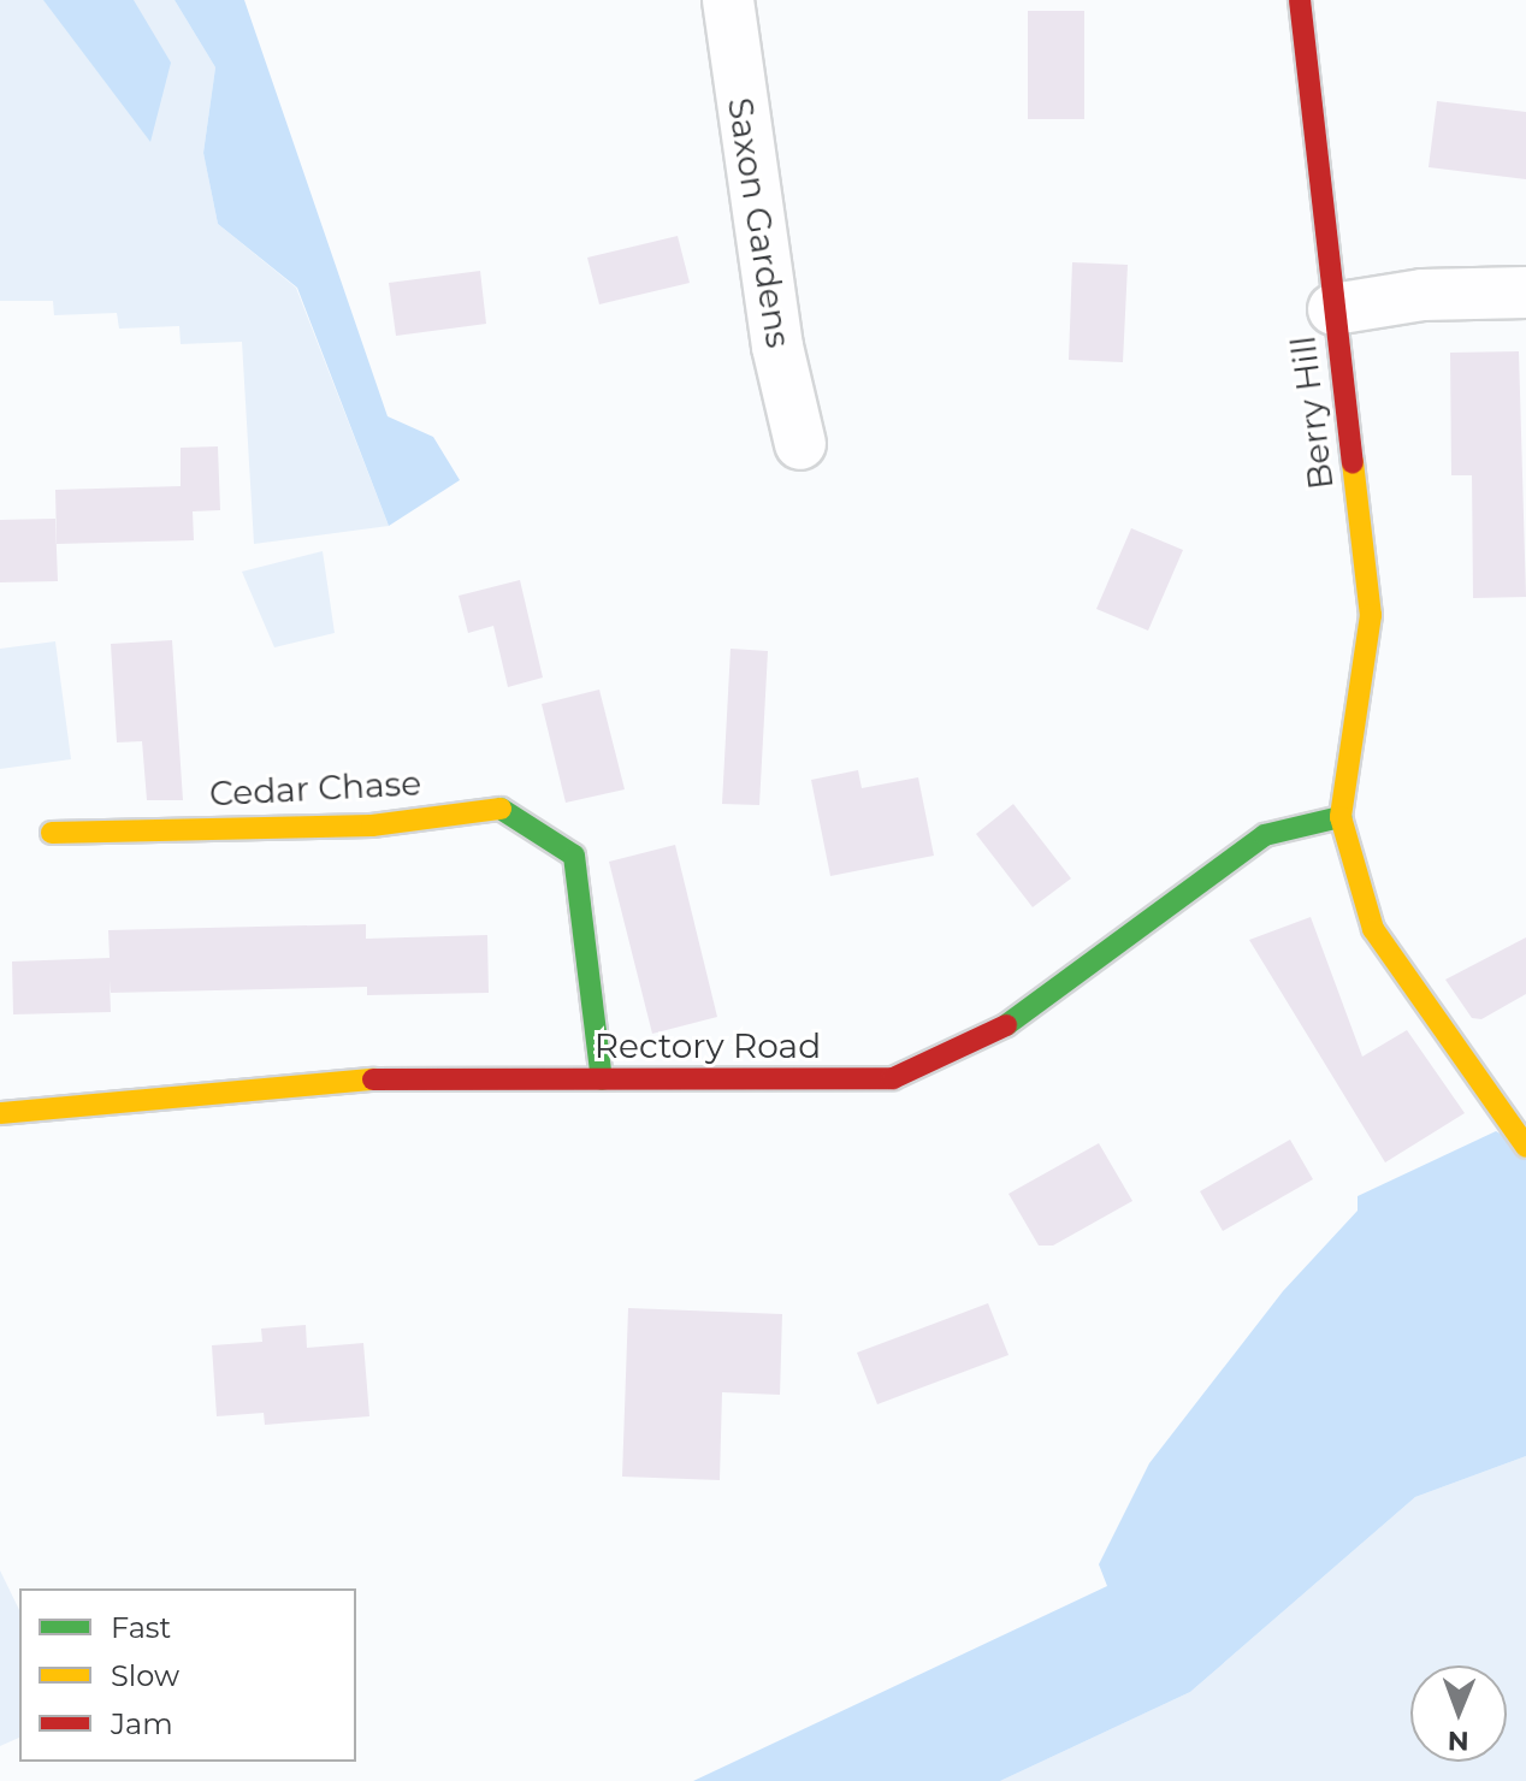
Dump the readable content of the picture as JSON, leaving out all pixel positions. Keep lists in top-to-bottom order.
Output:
{
  "streets": {
    "street": [
      "Saxon Gardens",
      "Berry Hill",
      "Cedar Chase",
      "Rectory Road"
    ]
  },
  "crossings": [
    ["Berry Hill", "Rectory Road"],
    ["Cedar Chase", "Rectory Road"]
  ],
  "legend": ["Fast", "Slow", "Jam"],
  "north": "bottom"
}
